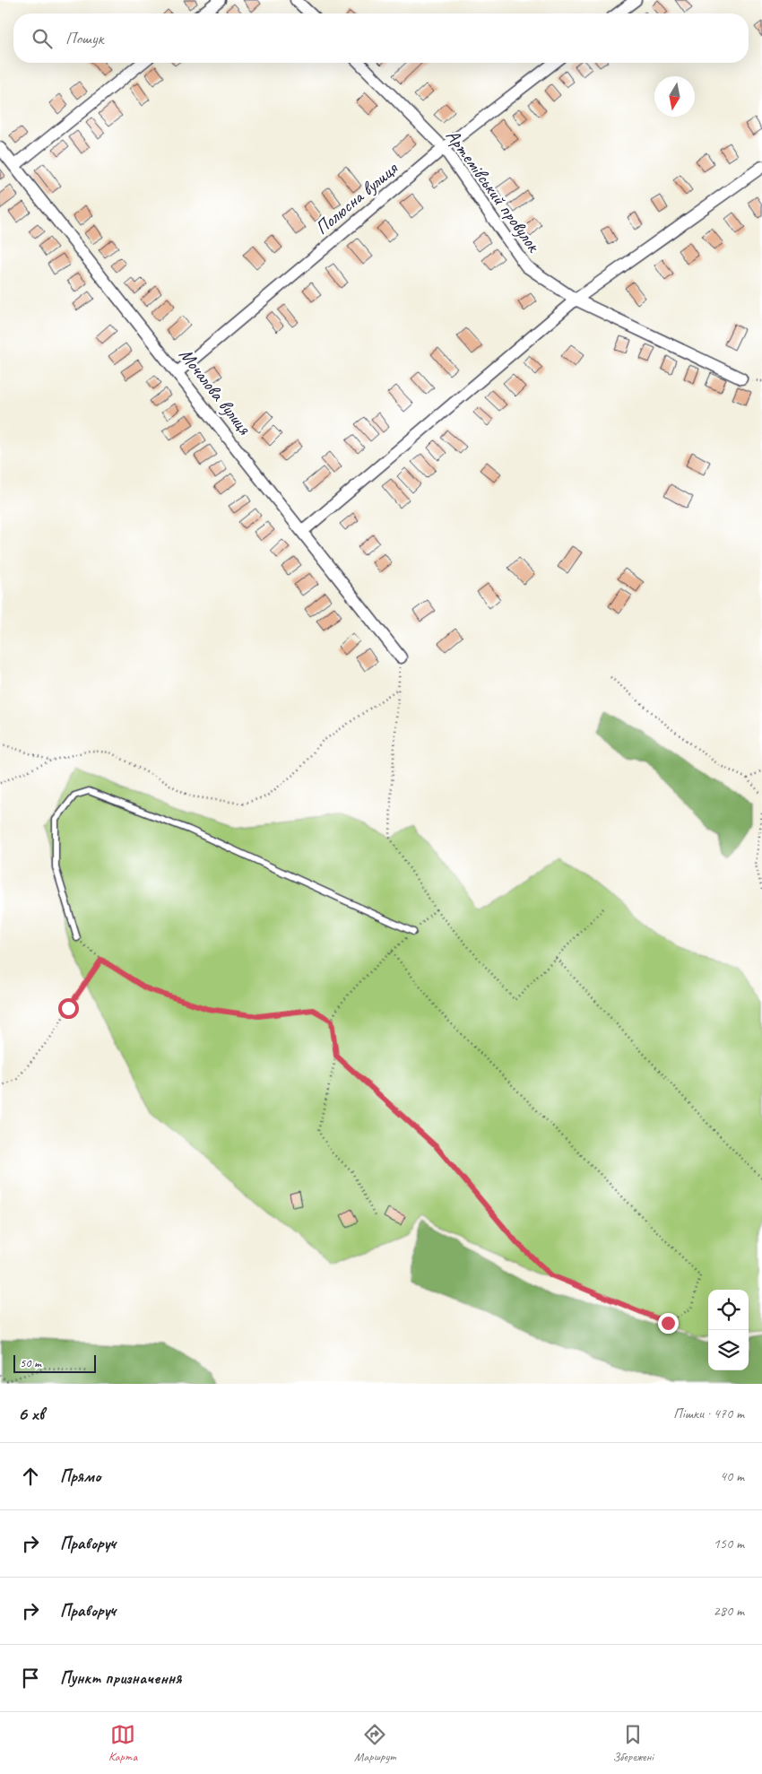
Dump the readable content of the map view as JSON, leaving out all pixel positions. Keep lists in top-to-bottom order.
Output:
{
  "streets": {
    "street": ["Артемівський провулок", "Полюсна вулиця", "Мочалова вулиця"]
  },
  "crossings": [
    ["Артемівський провулок", "Полюсна вулиця"],
    ["Полюсна вулиця", "Мочалова вулиця"]
  ],
  "scale_bar": "50 m",
  "north": "bottom",
  "page": {
    "search": "Пошук",
    "scale": "50 m",
    "heading": ["6 хв", "Пішки · 470 m"],
    "list": [
      ["Прямо", "40 m"],
      ["Праворуч", "150 m"],
      ["Праворуч", "280 m"],
      "Пункт призначення"
    ],
    "nav": ["Карта", "Маршрут", "Збережені"]
  }
}
